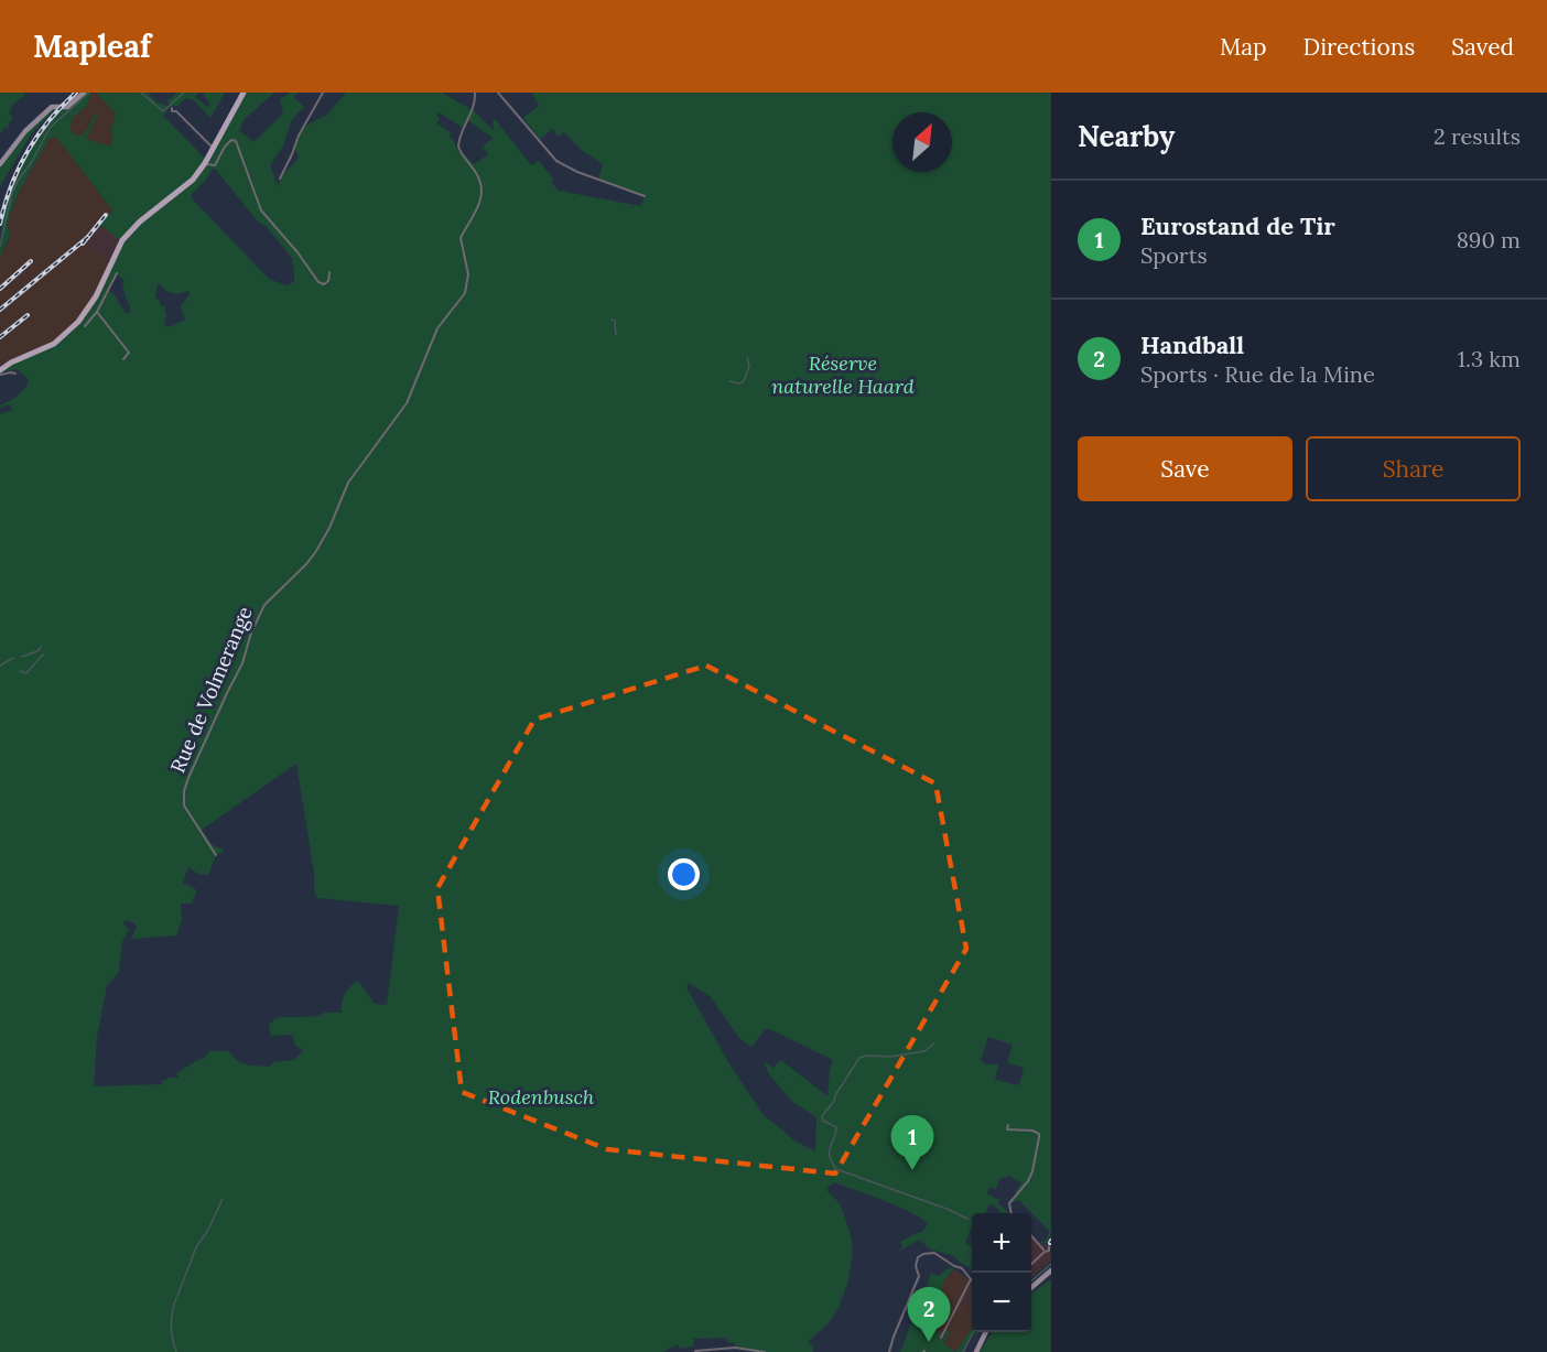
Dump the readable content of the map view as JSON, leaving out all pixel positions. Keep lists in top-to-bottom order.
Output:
{
  "streets": {
    "street": ["Rue de Volmerange"]
  },
  "parks": ["Réserve naturelle Haard", "Rodenbusch"],
  "north": "top right",
  "page": {
    "header": "Mapleaf",
    "nav": ["Map", "Directions", "Saved"],
    "heading": ["Nearby", "2 results"],
    "list": [
      {
        "mark": "1",
        "name": "Eurostand de Tir",
        "note": "Sports",
        "value": "890 m"
      },
      {
        "mark": "2",
        "name": "Handball",
        "note": "Sports · Rue de la Mine",
        "value": "1.3 km"
      }
    ],
    "buttons": ["Save", "Share"],
    "pins": ["1", "2"],
    "map_buttons": ["+", "−"]
  }
}
